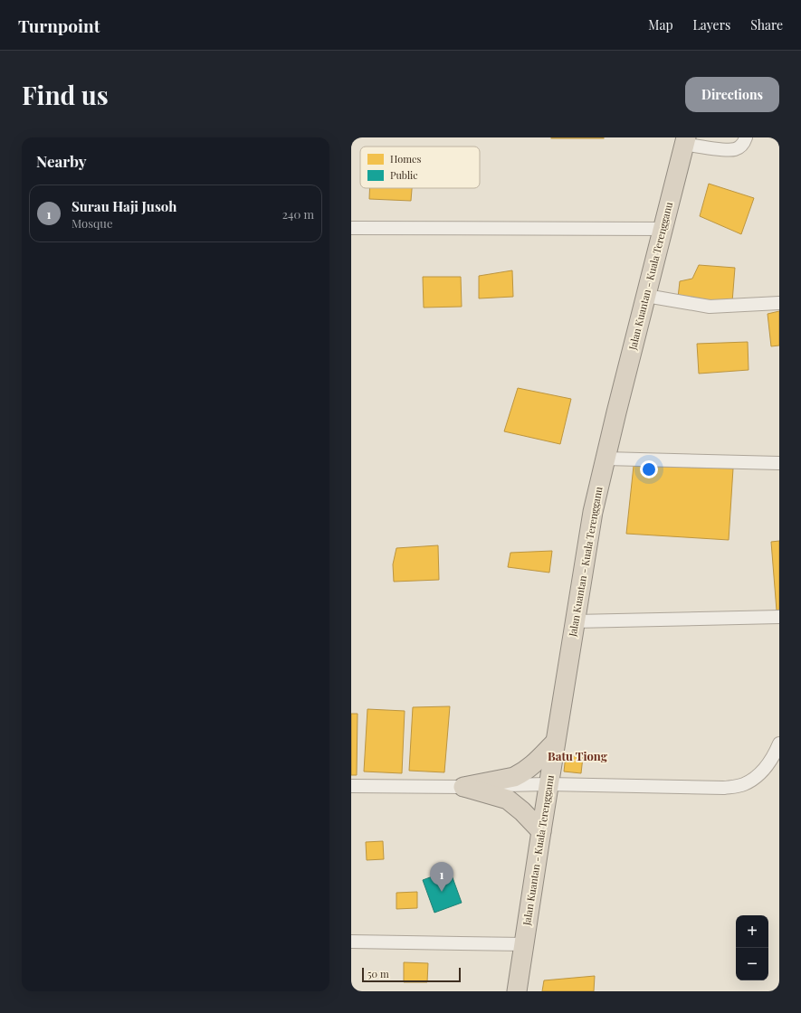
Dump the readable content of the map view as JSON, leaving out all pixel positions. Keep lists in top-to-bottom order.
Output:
{
  "streets": {
    "highway": ["Jalan Kuantan - Kuala Terengganu"]
  },
  "districts": ["Batu Tiong"],
  "legend": ["Homes", "Public"],
  "scale_bar": "50 m",
  "page": {
    "header": "Turnpoint",
    "nav": ["Map", "Layers", "Share"],
    "buttons": "Directions",
    "title": "Find us",
    "heading": "Nearby",
    "list": [
      {
        "mark": "1",
        "name": "Surau Haji Jusoh",
        "note": "Mosque",
        "value": "240 m"
      }
    ],
    "pins": "1",
    "map_buttons": ["+", "−"],
    "scale": "50 m"
  }
}
